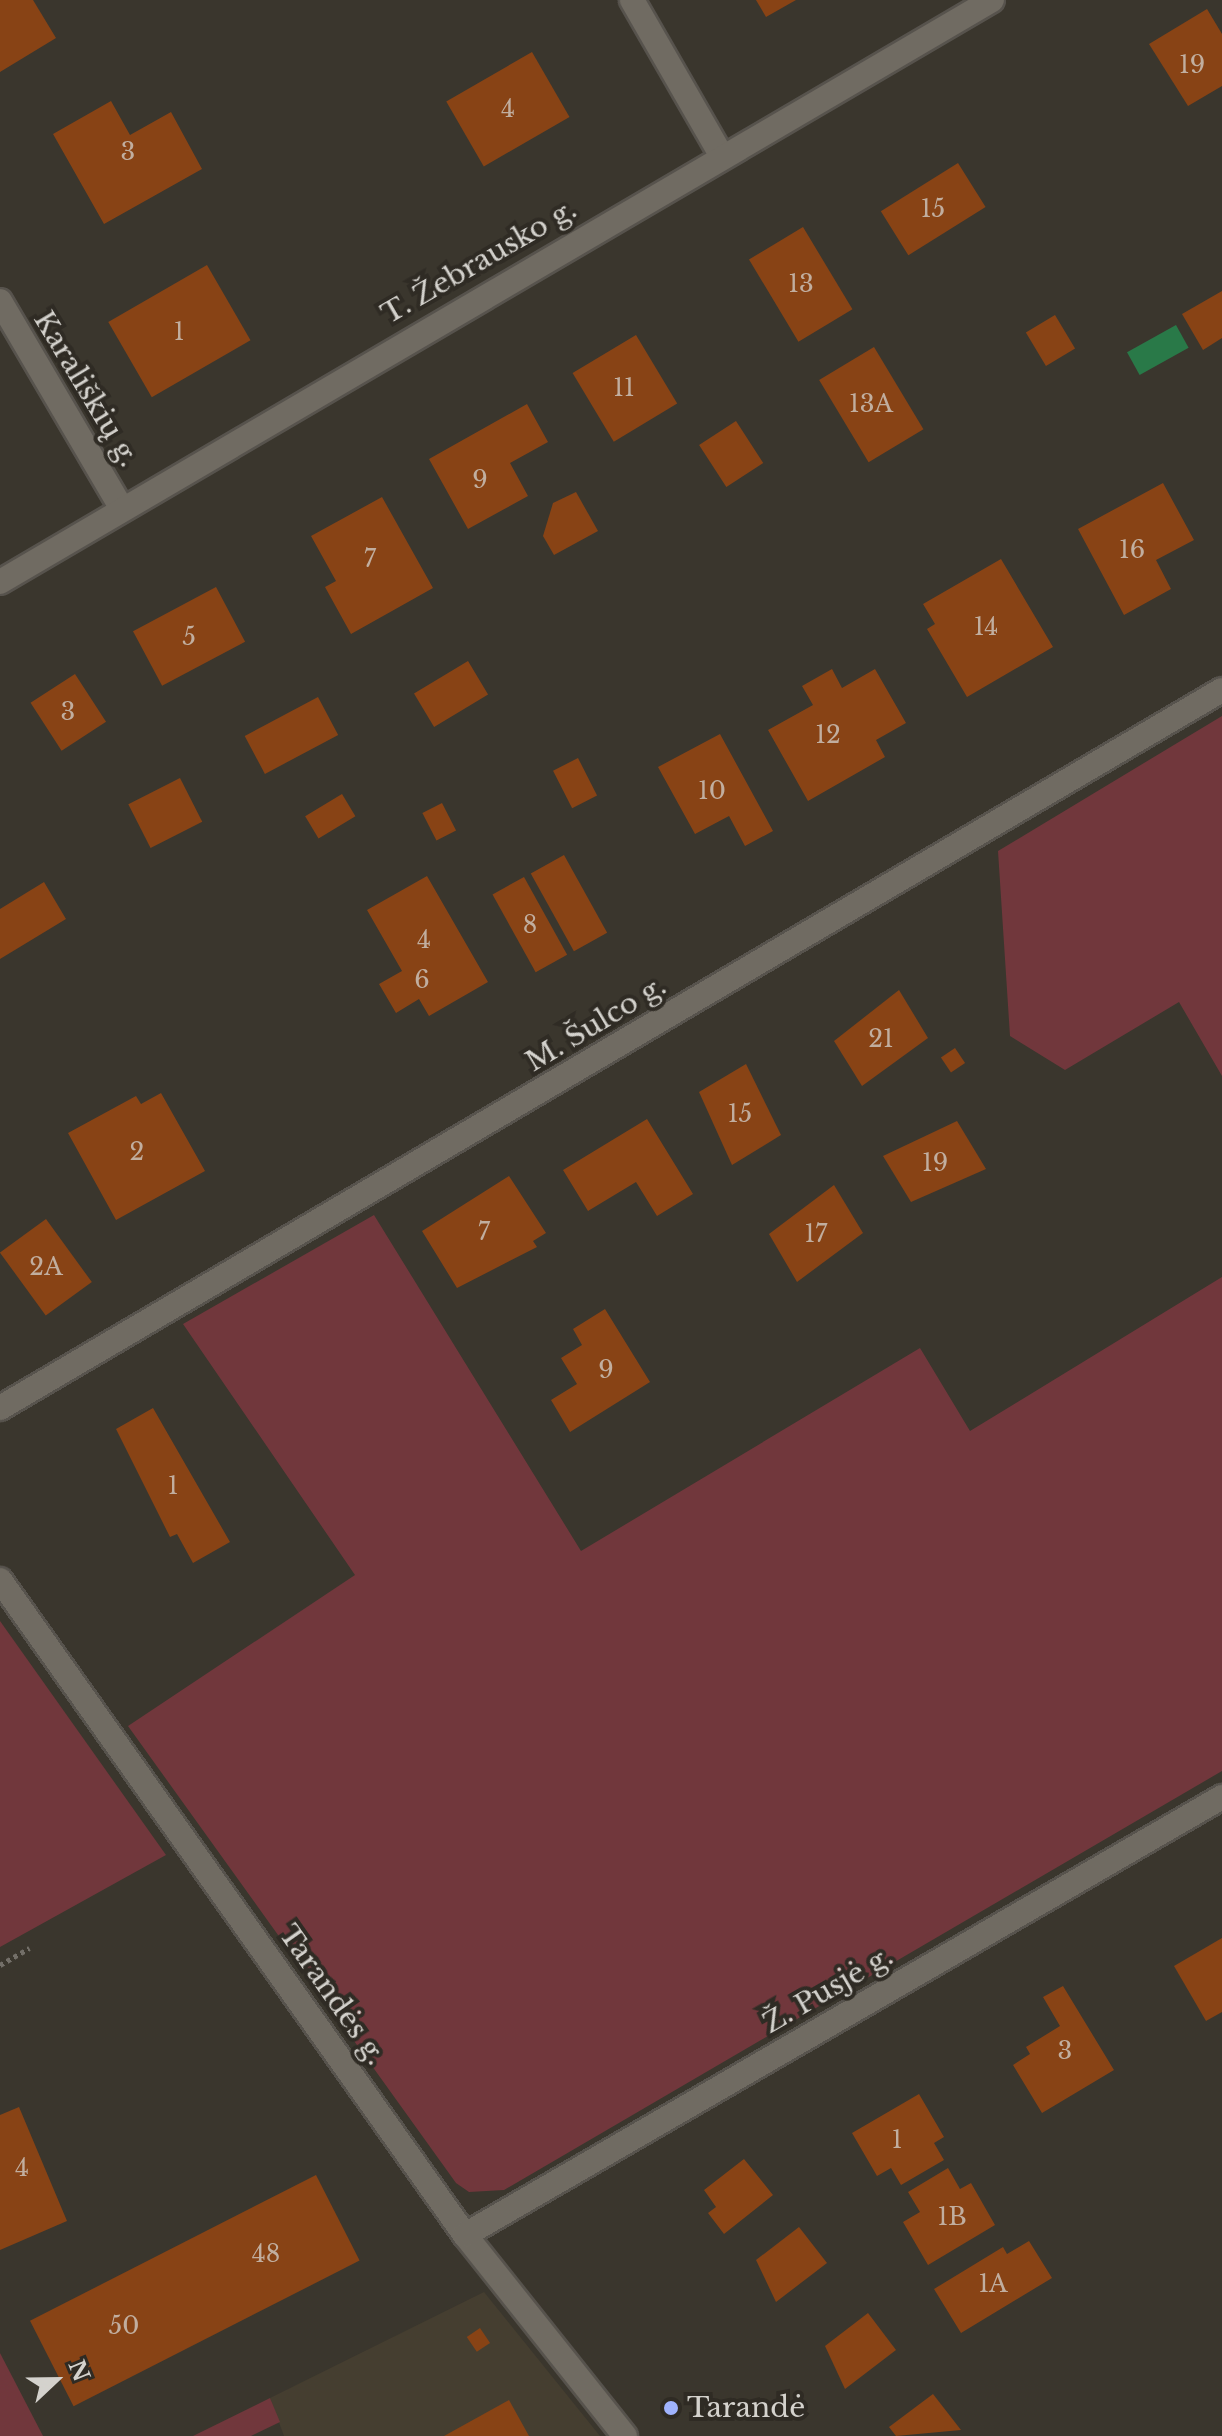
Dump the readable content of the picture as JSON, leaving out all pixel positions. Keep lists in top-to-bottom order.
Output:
{
  "streets": {
    "street": [
      "T. Žebrausko g.",
      "Karališkių g.",
      "M. Šulco g.",
      "Ž. Pusjė g.",
      "Tarandės g."
    ]
  },
  "crossings": [
    ["T. Žebrausko g.", "Karališkių g."],
    ["Ž. Pusjė g.", "Tarandės g."]
  ],
  "places": ["Tarandė"],
  "house_numbers": [
    "19",
    "4",
    "3",
    "15",
    "13",
    "1",
    "11",
    "13A",
    "9",
    "16",
    "7",
    "14",
    "5",
    "3",
    "12",
    "10",
    "8",
    "4",
    "6",
    "21",
    "15",
    "2",
    "19",
    "7",
    "17",
    "2A",
    "9",
    "1",
    "3",
    "1",
    "4",
    "1B",
    "48",
    "1A",
    "50"
  ],
  "north": "right"
}
